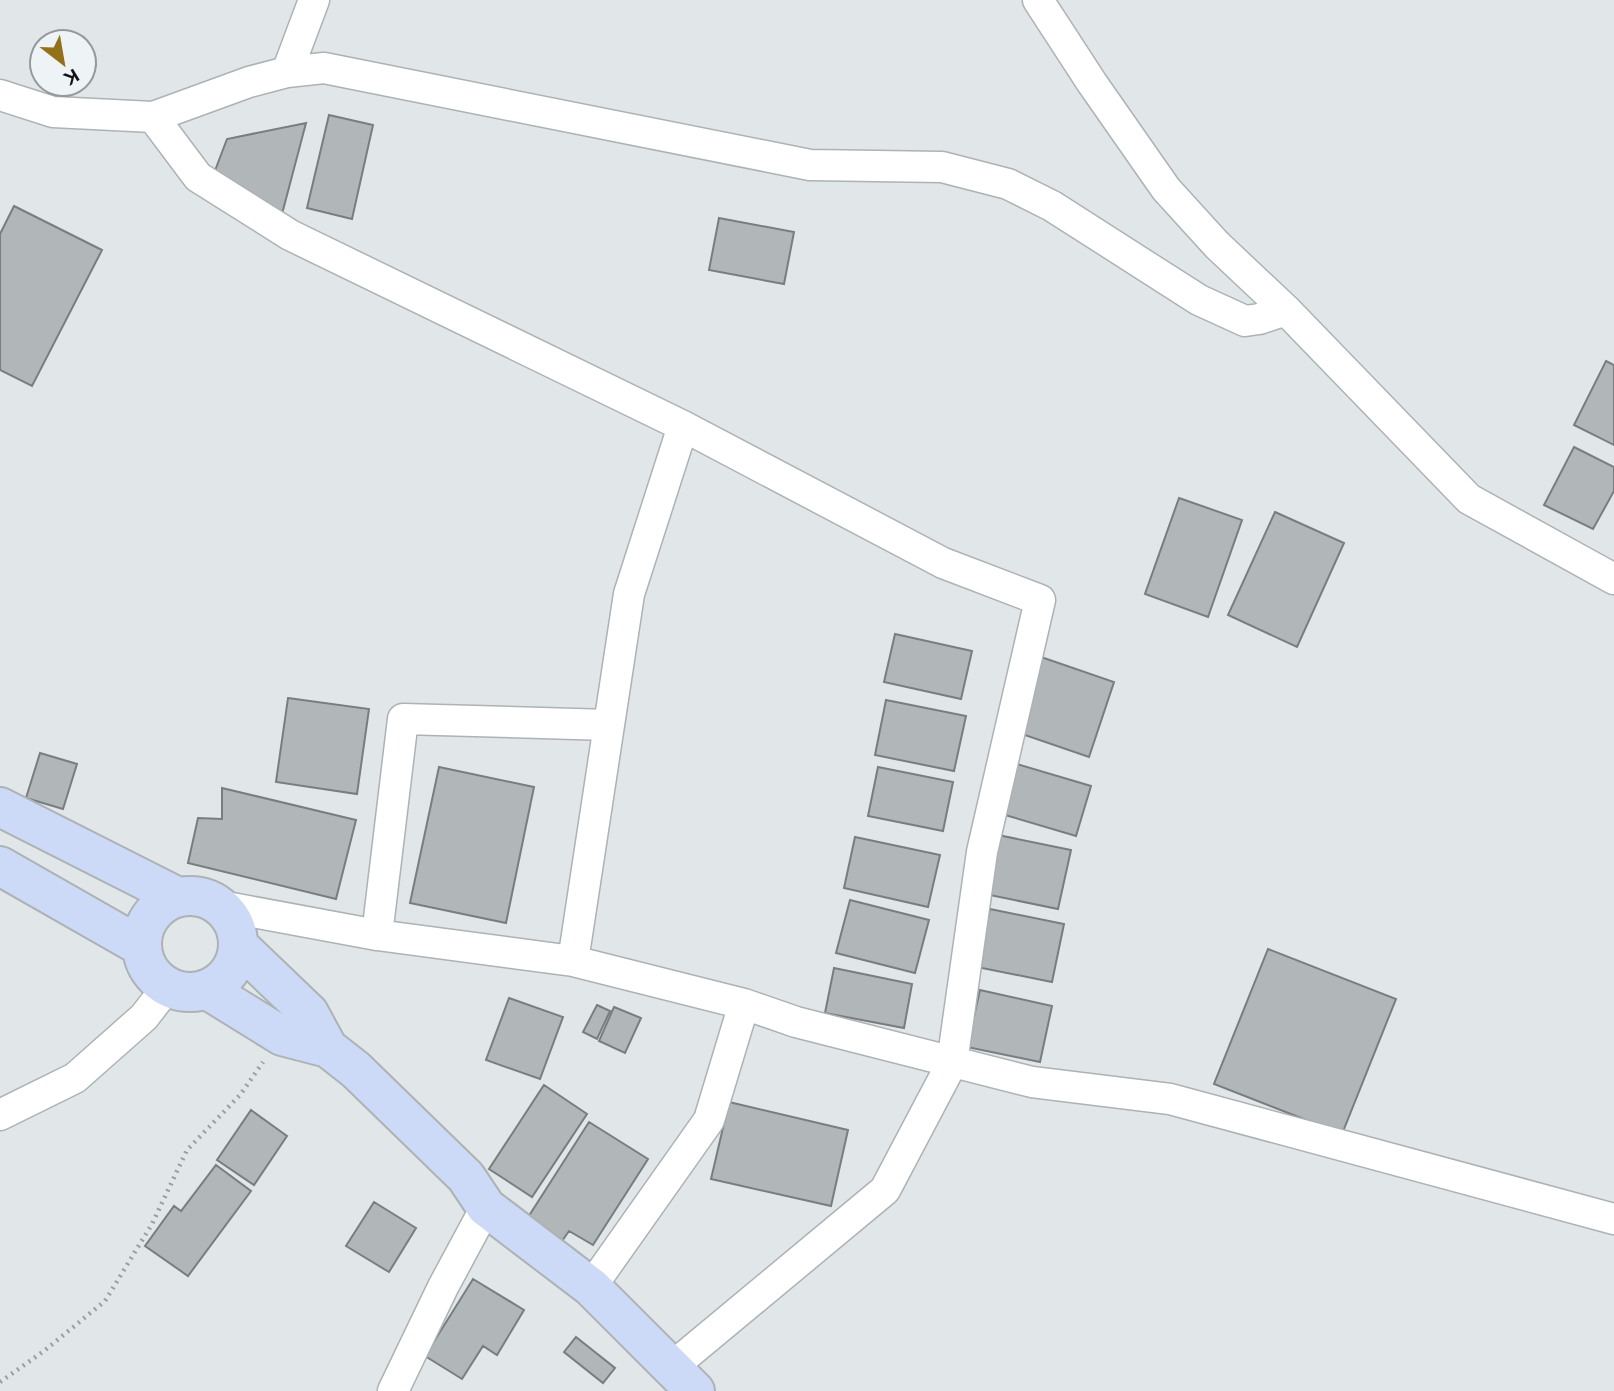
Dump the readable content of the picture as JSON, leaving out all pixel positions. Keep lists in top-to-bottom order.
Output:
{
  "north": "bottom right"
}
